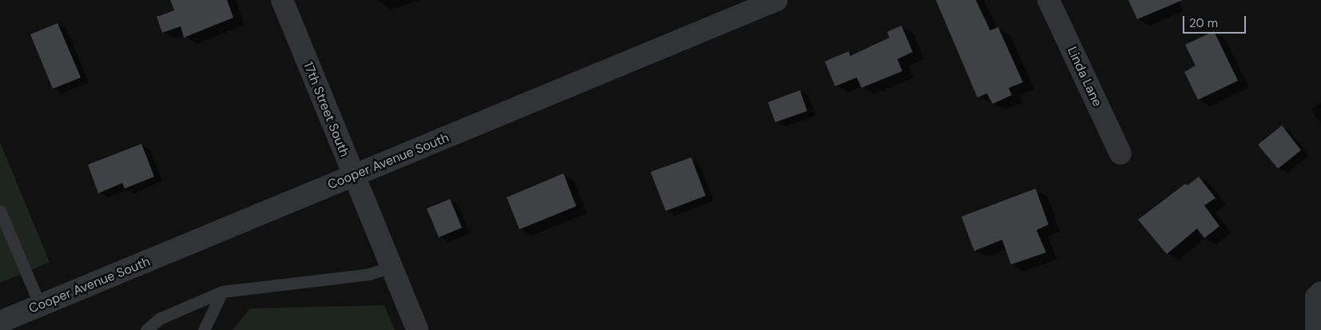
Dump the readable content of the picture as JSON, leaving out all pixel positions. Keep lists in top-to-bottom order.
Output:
{
  "streets": {
    "street": ["Linda Lane", "17th Street South", "Cooper Avenue South"]
  },
  "crossings": [
    ["17th Street South", "Cooper Avenue South"]
  ],
  "scale_bar": "20 m"
}
